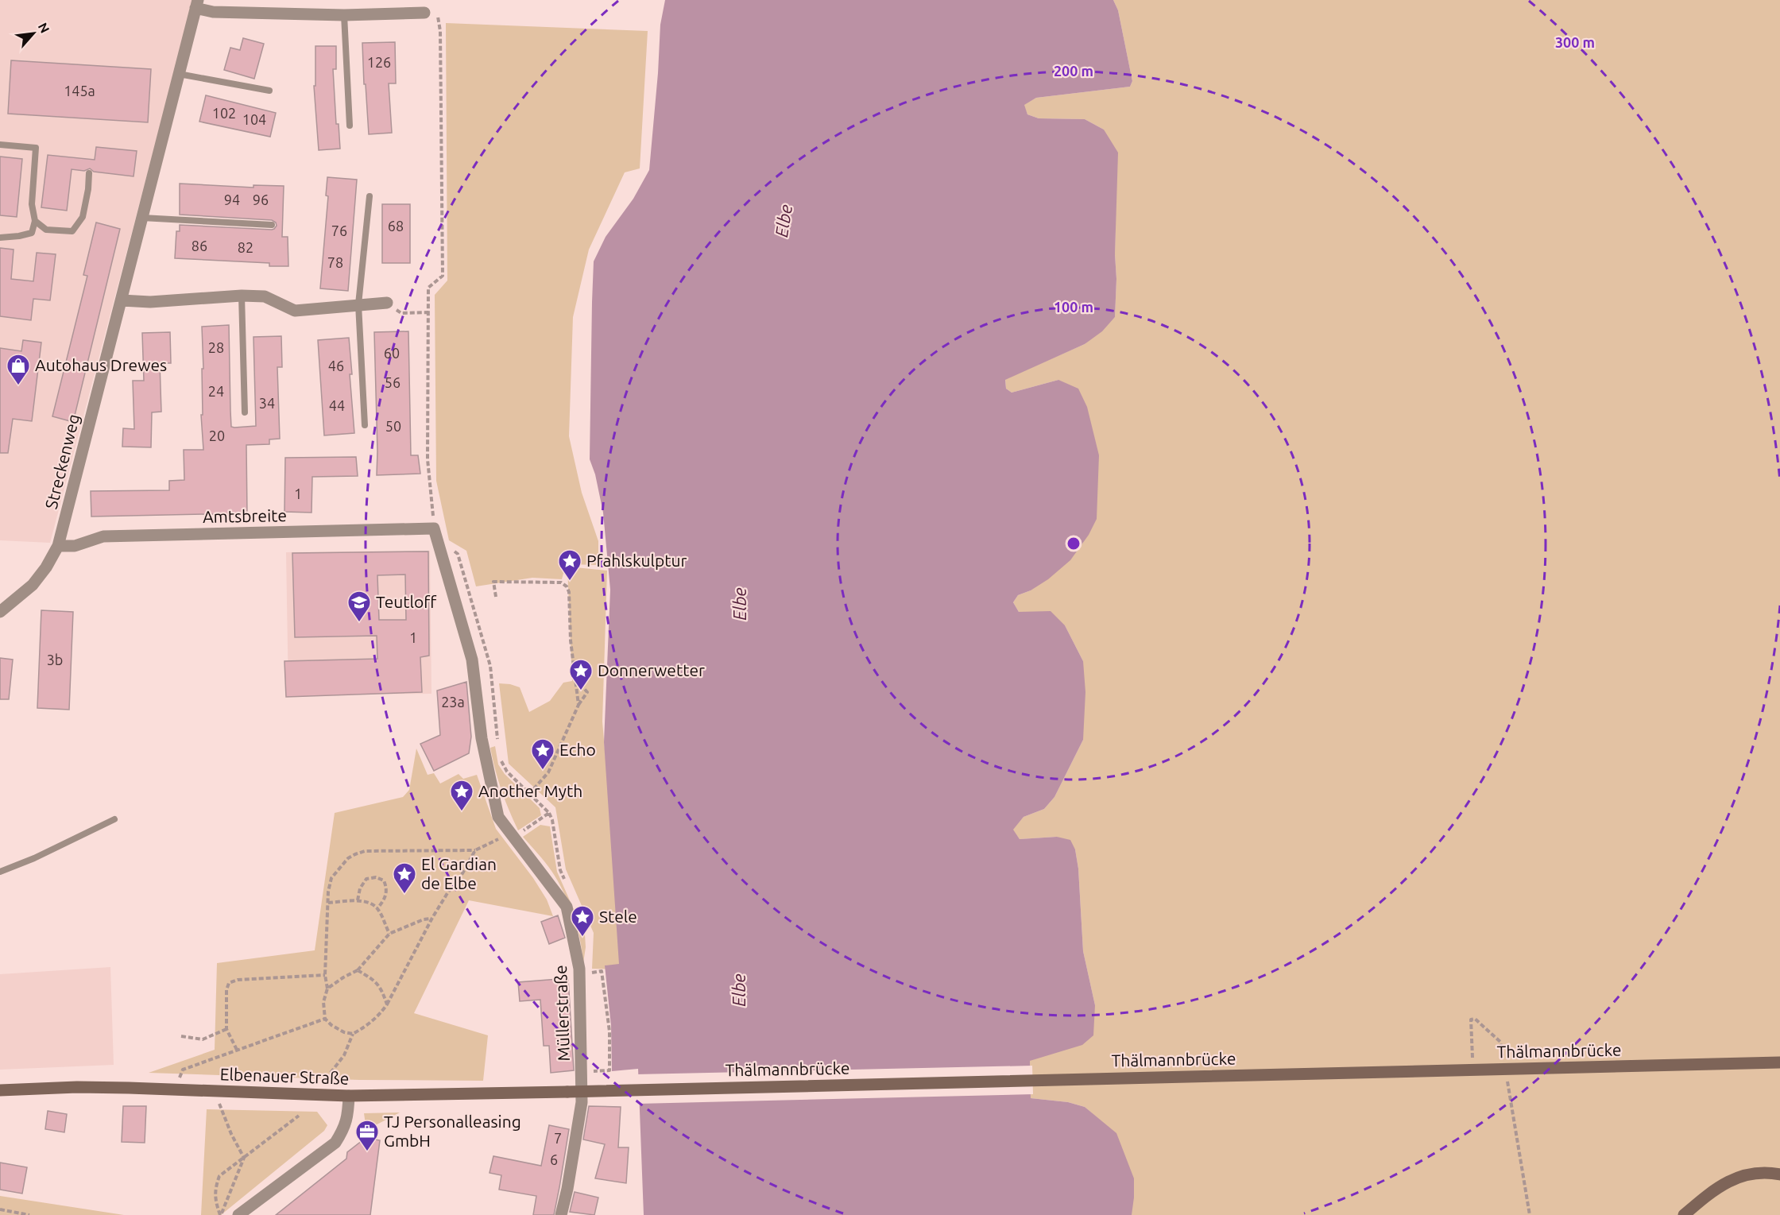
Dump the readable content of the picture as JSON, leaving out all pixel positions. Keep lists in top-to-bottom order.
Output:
{
  "streets": {
    "street": [
      "Streckenweg",
      "Amtsbreite",
      "Müllerstraße",
      "Thälmannbrücke",
      "Elbenauer Straße"
    ]
  },
  "crossings": [
    ["Streckenweg", "Amtsbreite"],
    ["Amtsbreite", "Müllerstraße"],
    ["Thälmannbrücke", "Elbenauer Straße"]
  ],
  "water": ["Elbe"],
  "places": {
    "shop": ["Autohaus Drewes"],
    "place": [
      "Pfahlskulptur",
      "Donnerwetter",
      "Echo",
      "Another Myth",
      "El Gardian de Elbe",
      "Stele"
    ],
    "school or university": ["Teutloff"],
    "office": ["TJ Personalleasing GmbH"]
  },
  "house_numbers": [
    "126",
    "145a",
    "102",
    "104",
    "94",
    "96",
    "68",
    "76",
    "86",
    "82",
    "78",
    "28",
    "60",
    "46",
    "56",
    "24",
    "34",
    "44",
    "50",
    "20",
    "1",
    "1",
    "3b",
    "23a",
    "7",
    "6"
  ],
  "north": "top right",
  "rings": ["300 m", "200 m", "100 m"]
}
